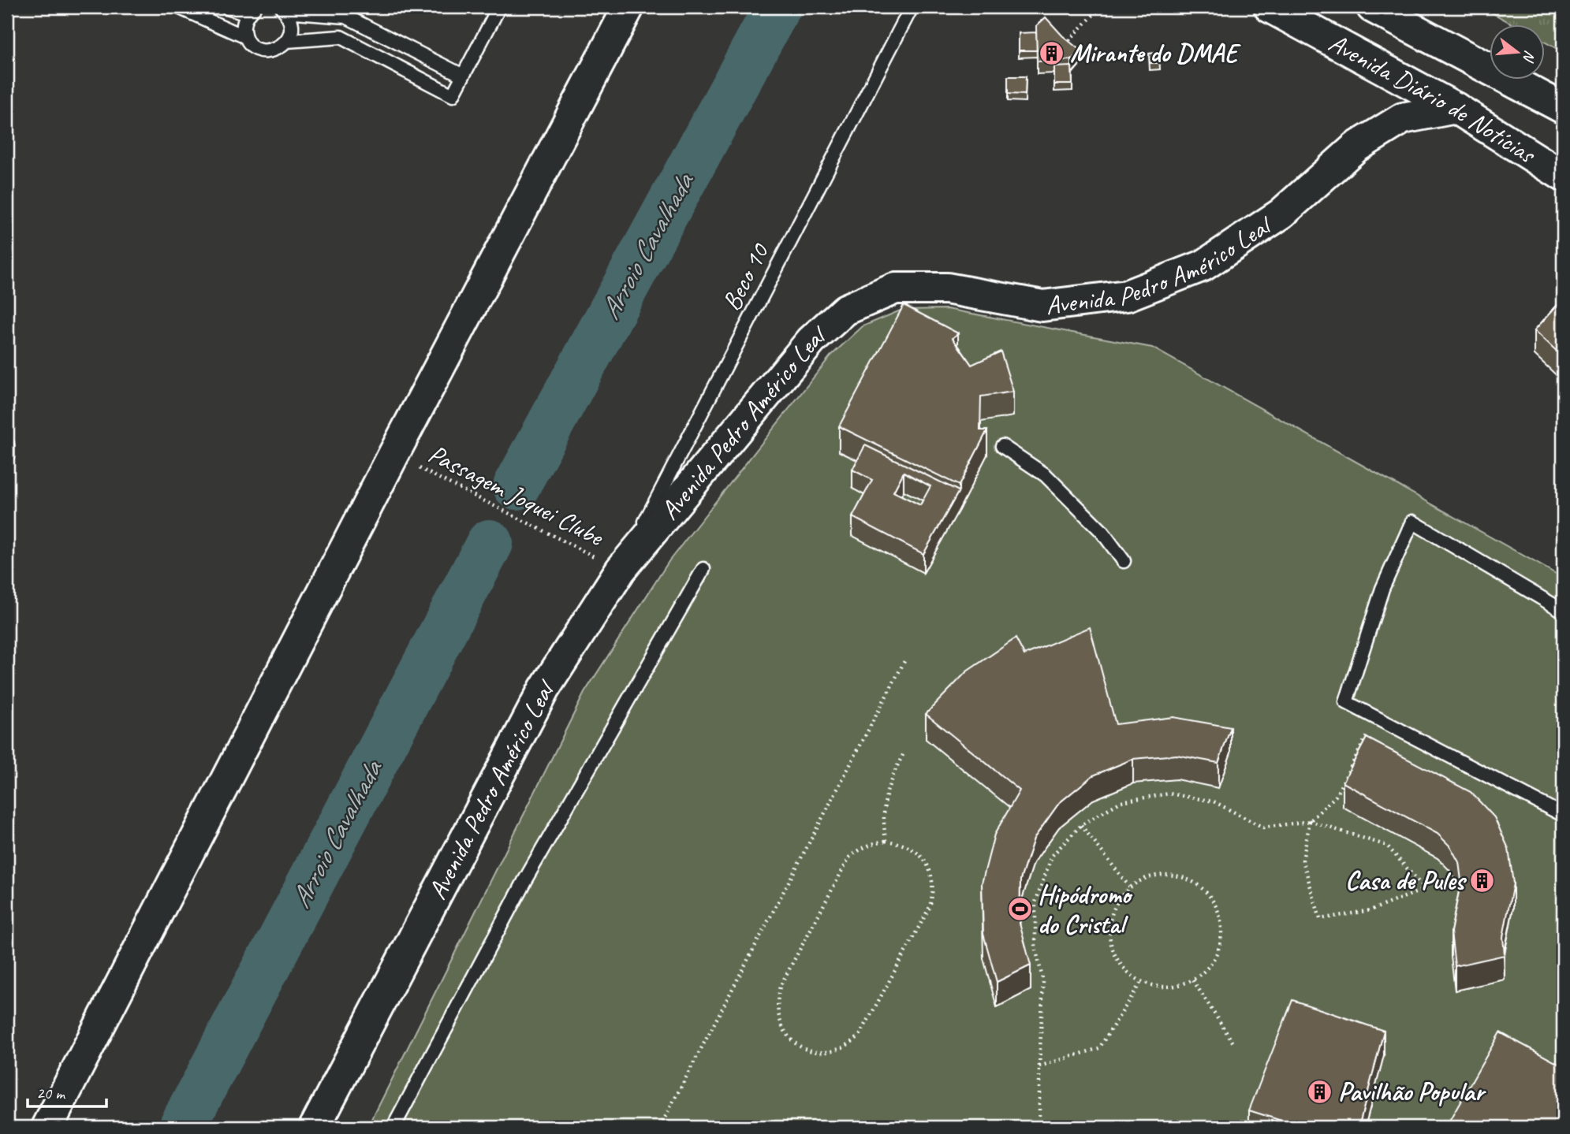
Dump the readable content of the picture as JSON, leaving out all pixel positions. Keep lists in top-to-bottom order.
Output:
{
  "streets": {
    "main road": ["Avenida Diário de Notícias", "Avenida Pedro Américo Leal"],
    "lane": ["Beco 10"],
    "path": ["Passagem Joquei Clube"]
  },
  "crossings": [
    ["Avenida Diário de Notícias", "Avenida Pedro Américo Leal"],
    ["Avenida Pedro Américo Leal", "Beco 10"],
    ["Avenida Pedro Américo Leal", "Passagem Joquei Clube"],
    ["Beco 10", "Passagem Joquei Clube"]
  ],
  "water": ["Arroio Cavalhada"],
  "places": {
    "building": ["Mirante do DMAE", "Casa de Pules", "Pavilhão Popular"],
    "sports": ["Hipódromo do Cristal"]
  },
  "scale_bar": "20 m",
  "north": "right"
}
